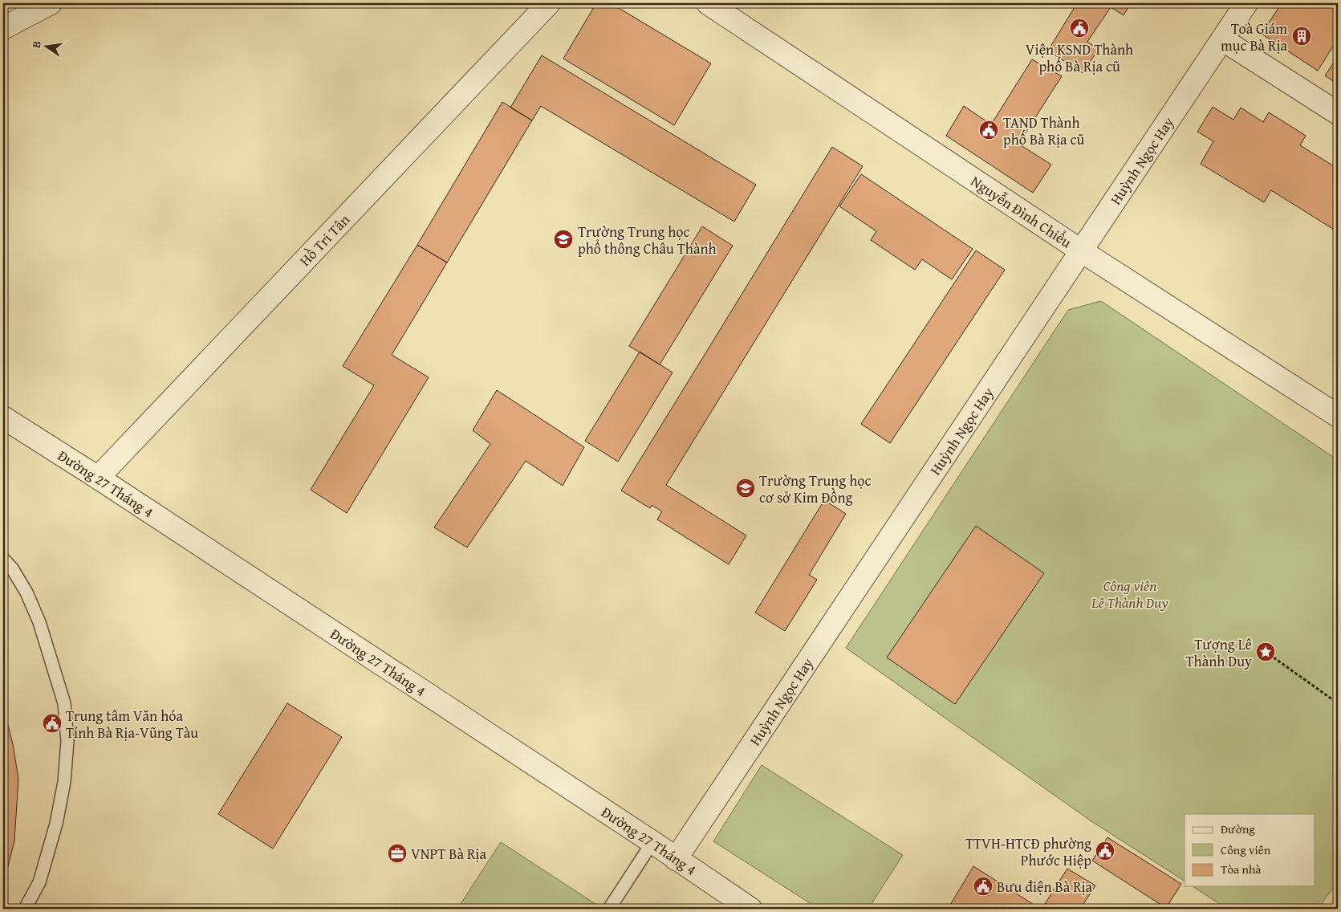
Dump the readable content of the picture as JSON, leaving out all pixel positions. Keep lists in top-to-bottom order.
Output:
{
  "streets": {
    "street": [
      "Huỳnh Ngọc Hay",
      "Nguyễn Đình Chiểu",
      "Hồ Tri Tân",
      "Đường 27 Tháng 4"
    ]
  },
  "crossings": [
    ["Huỳnh Ngọc Hay", "Nguyễn Đình Chiểu"],
    ["Huỳnh Ngọc Hay", "Đường 27 Tháng 4"],
    ["Hồ Tri Tân", "Đường 27 Tháng 4"]
  ],
  "parks": ["Công viên Lê Thành Duy"],
  "places": {
    "public building": [
      "Viện KSND Thành phố Bà Rịa cũ",
      "TAND Thành phố Bà Rịa cũ",
      "Trung tâm Văn hóa Tỉnh Bà Rịa-Vũng Tàu",
      "TTVH-HTCĐ phường Phước Hiệp",
      "Bưu điện Bà Rịa"
    ],
    "building": ["Toà Giám mục Bà Rịa"],
    "school or university": ["Trường Trung học phổ thông Châu Thành", "Trường Trung học cơ sở Kim Đồng"],
    "place": ["Tượng Lê Thành Duy"],
    "office": ["VNPT Bà Rịa"]
  },
  "legend": ["Đường", "Công viên", "Tòa nhà"],
  "north": "left"
}
